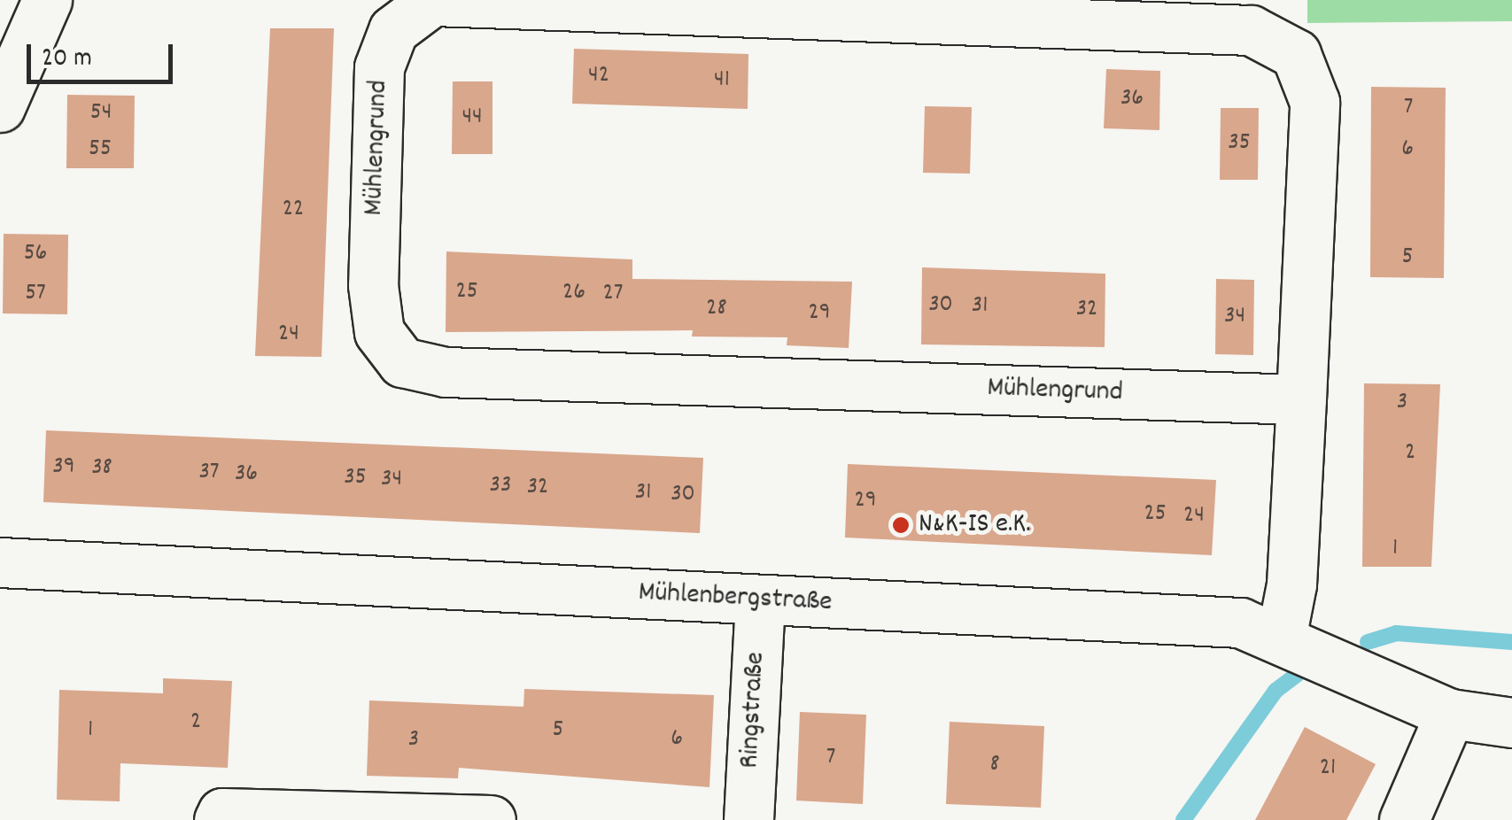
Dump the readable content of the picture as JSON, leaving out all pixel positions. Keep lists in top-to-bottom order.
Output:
{
  "streets": {
    "street": ["Mühlengrund", "Mühlenbergstraße", "Ringstraße"]
  },
  "crossings": [
    ["Mühlengrund", "Mühlenbergstraße"],
    ["Mühlenbergstraße", "Ringstraße"]
  ],
  "places": ["N&K-IS e.K."],
  "house_numbers": [
    "42",
    "41",
    "36",
    "7",
    "54",
    "44",
    "35",
    "55",
    "6",
    "22",
    "56",
    "5",
    "25",
    "26",
    "57",
    "27",
    "30",
    "31",
    "28",
    "32",
    "29",
    "34",
    "24",
    "3",
    "2",
    "39",
    "38",
    "37",
    "36",
    "35",
    "34",
    "33",
    "32",
    "31",
    "30",
    "29",
    "25",
    "24",
    "1",
    "2",
    "1",
    "5",
    "6",
    "3",
    "7",
    "8",
    "21"
  ],
  "scale_bar": "20 m"
}
